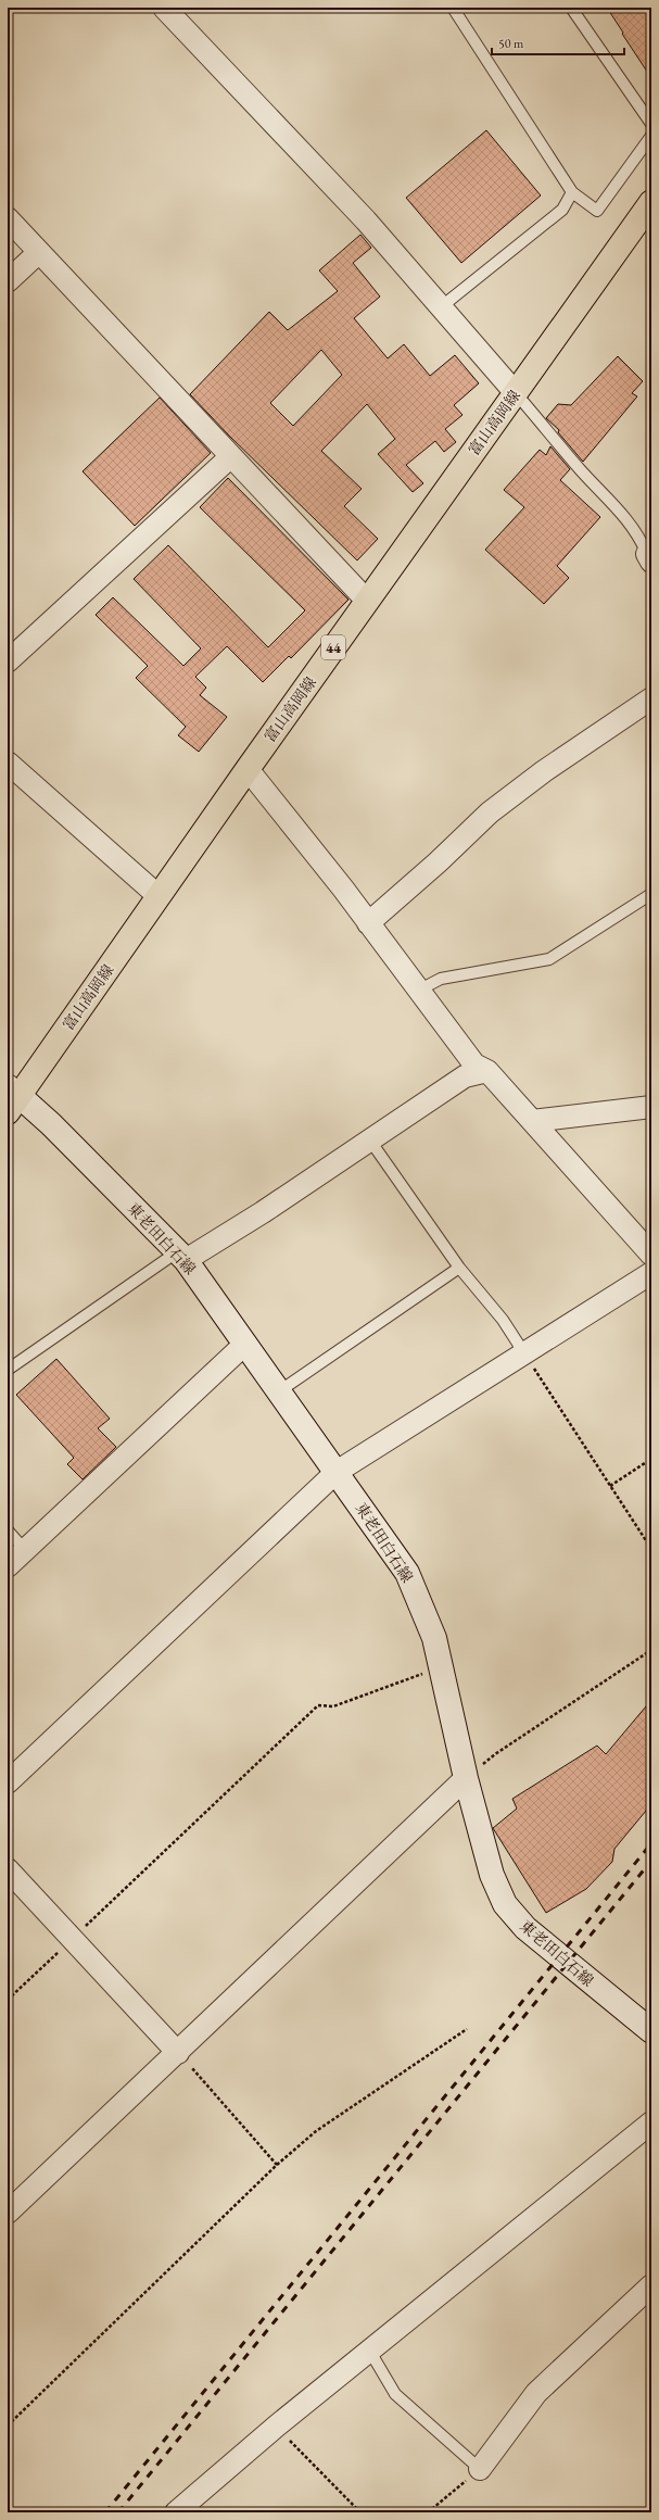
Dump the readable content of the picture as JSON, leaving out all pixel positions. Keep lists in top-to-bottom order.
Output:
{
  "streets": {
    "main road": ["富山高岡線", "44", "東老田白石線"]
  },
  "crossings": [
    ["富山高岡線", "東老田白石線"]
  ],
  "scale_bar": "50 m"
}
